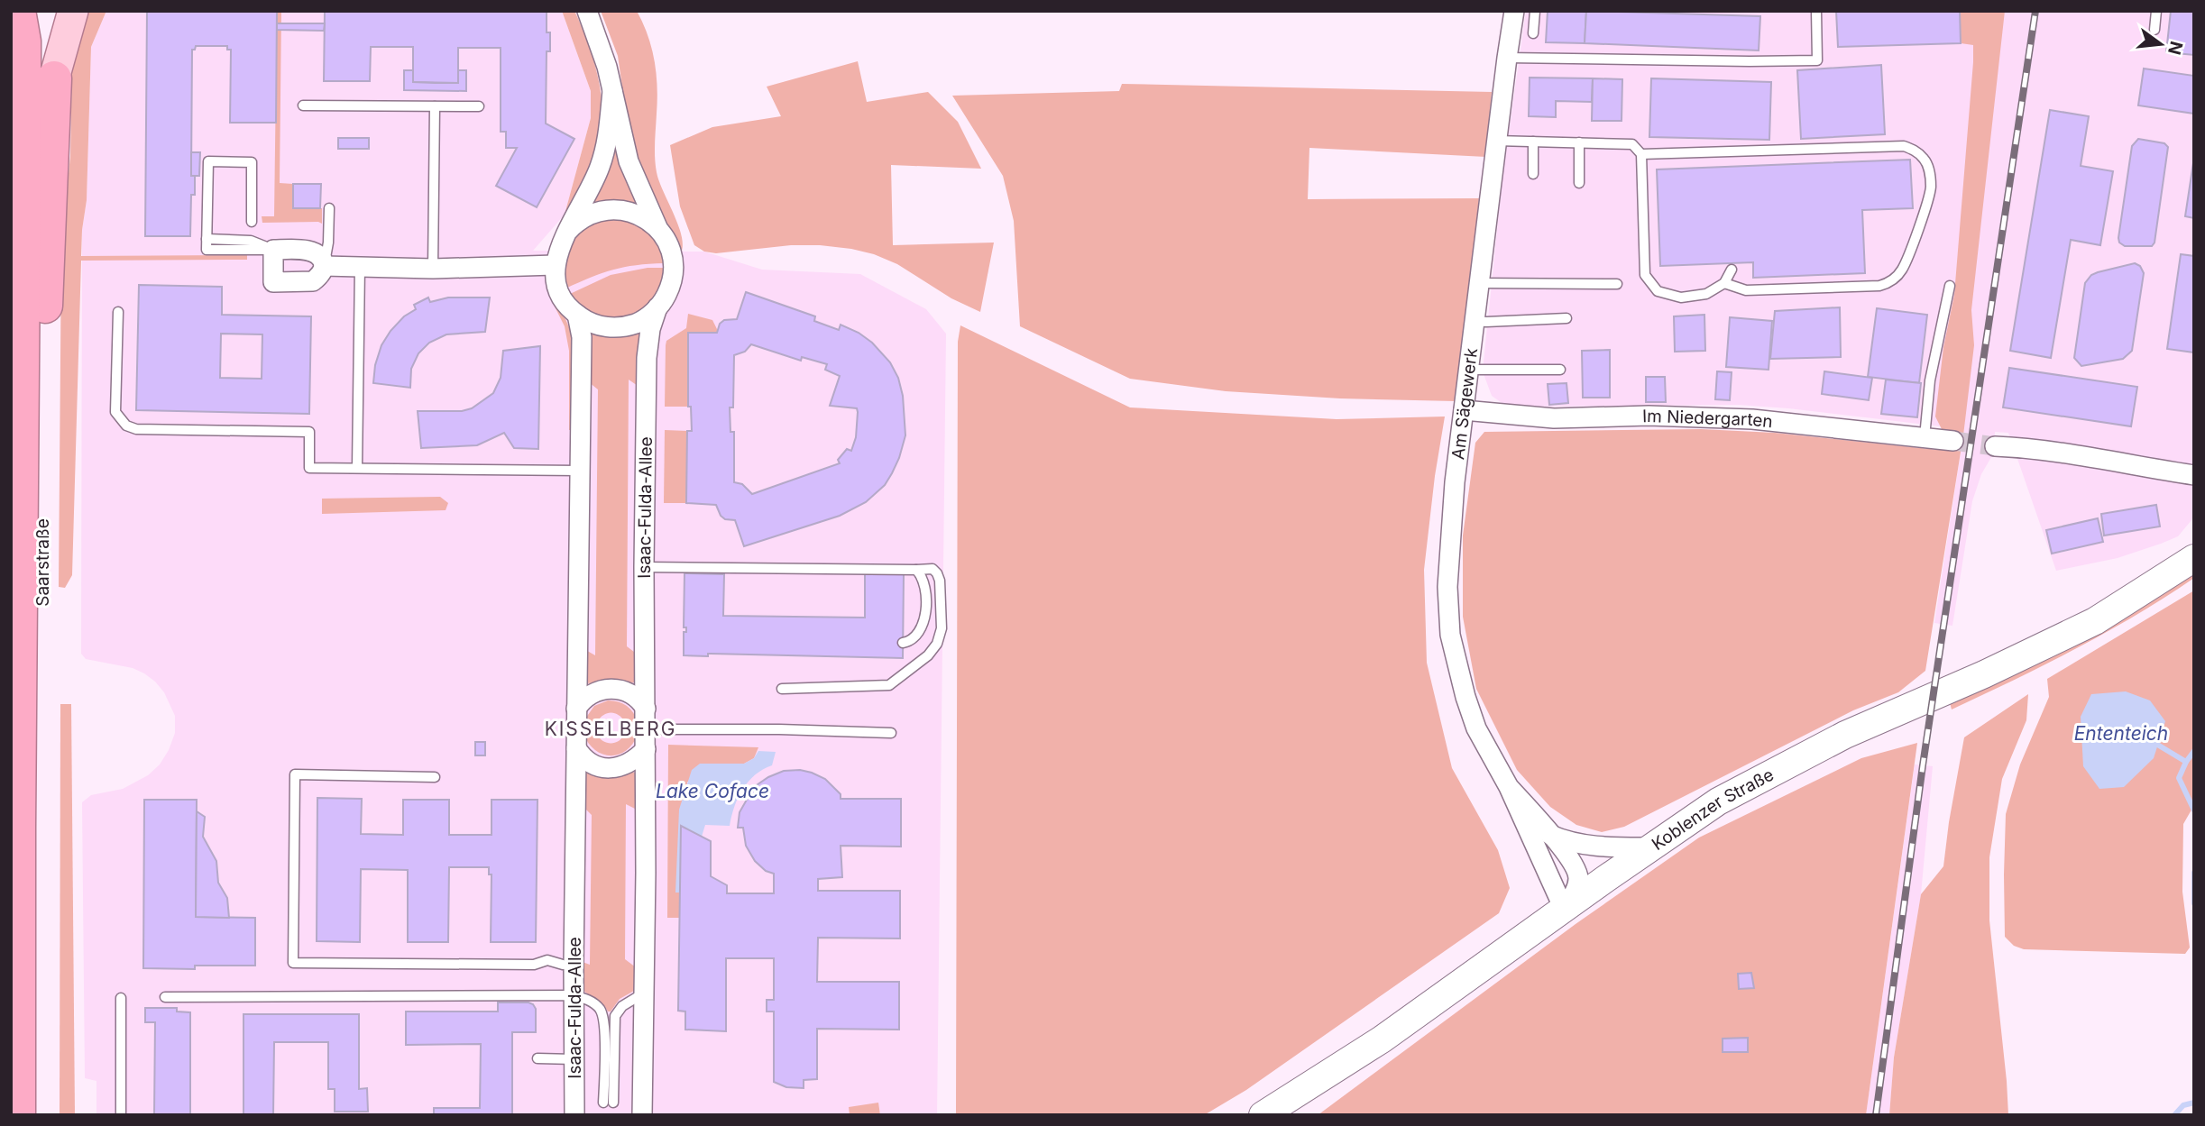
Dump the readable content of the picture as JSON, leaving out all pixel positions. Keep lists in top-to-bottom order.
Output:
{
  "streets": {
    "highway": ["Saarstraße"],
    "main road": ["Koblenzer Straße"],
    "street": ["Am Sägewerk", "Im Niedergarten", "Isaac-Fulda-Allee"]
  },
  "crossings": [
    ["Am Sägewerk", "Im Niedergarten"],
    ["Am Sägewerk", "Koblenzer Straße"]
  ],
  "districts": ["KISSELBERG"],
  "water": ["Ententeich", "Lake Coface"],
  "north": "right"
}
